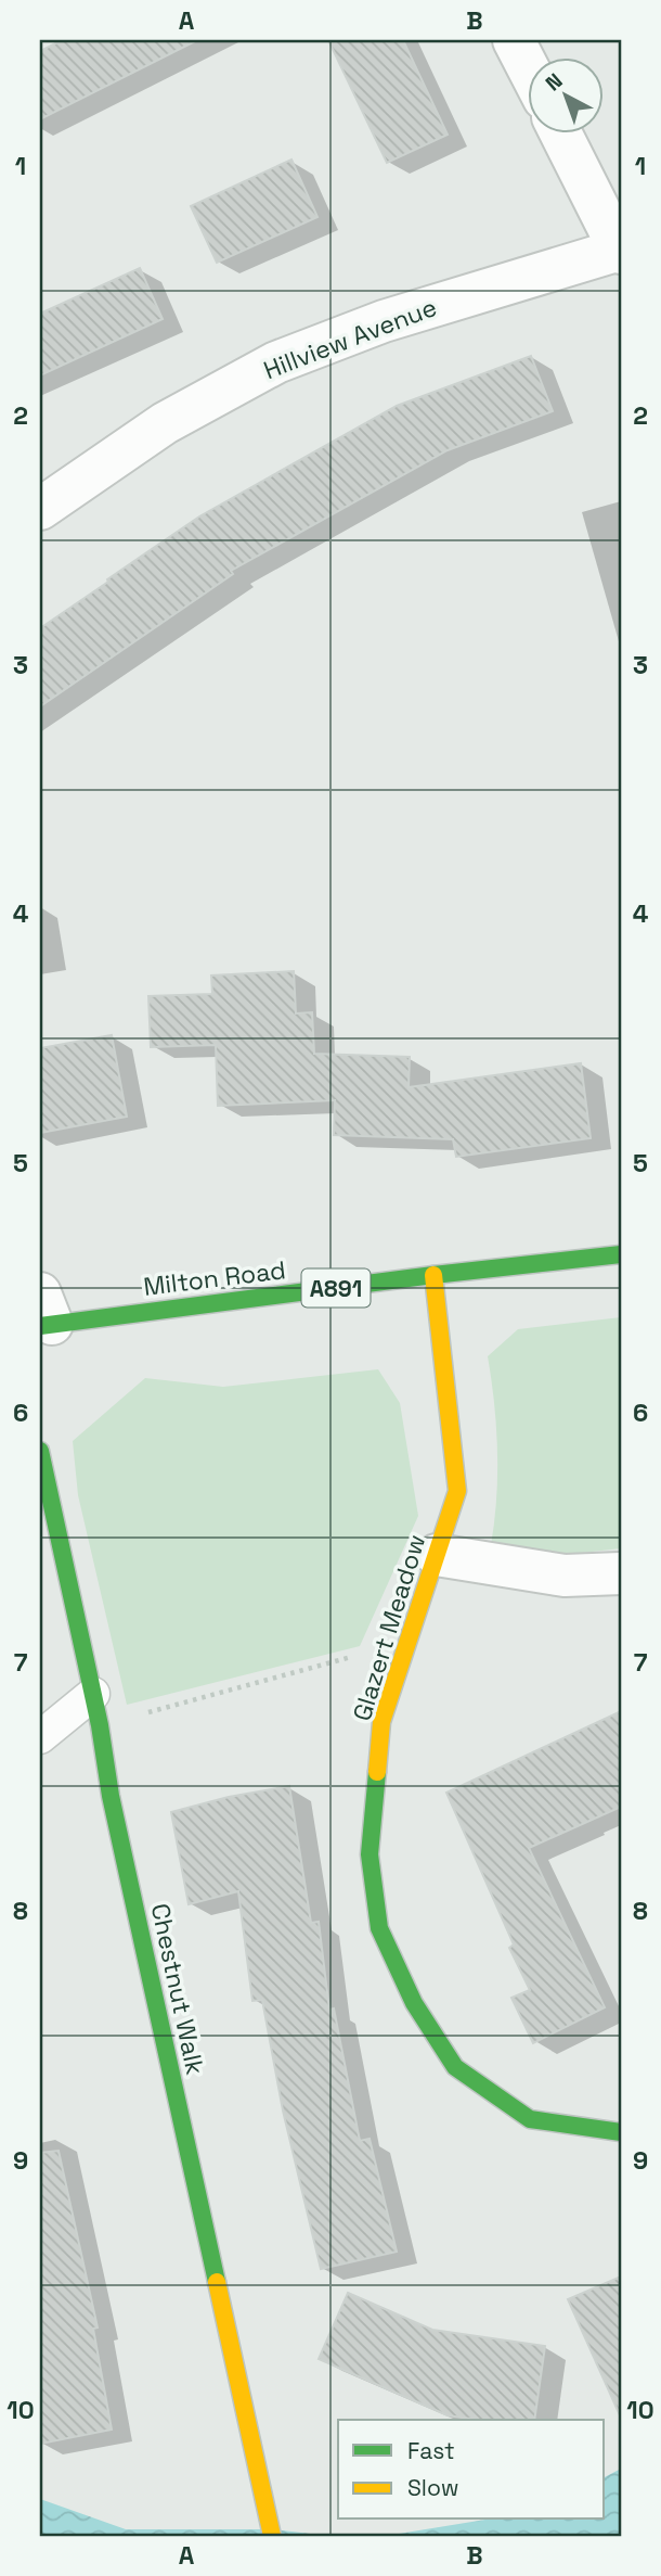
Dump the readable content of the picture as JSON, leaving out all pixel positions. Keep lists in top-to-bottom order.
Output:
{
  "streets": {
    "street": [
      "Hillview Avenue",
      "Milton Road",
      "A891",
      "Glazert Meadow",
      "Chestnut Walk"
    ]
  },
  "crossings": [
    ["Milton Road", "Glazert Meadow"]
  ],
  "legend": ["Fast", "Slow"],
  "north": "top left",
  "grid": {
    "columns": ["A", "B"],
    "rows": [
      "1",
      "2",
      "3",
      "4",
      "5",
      "6",
      "7",
      "8",
      "9",
      "10"
    ]
  }
}
